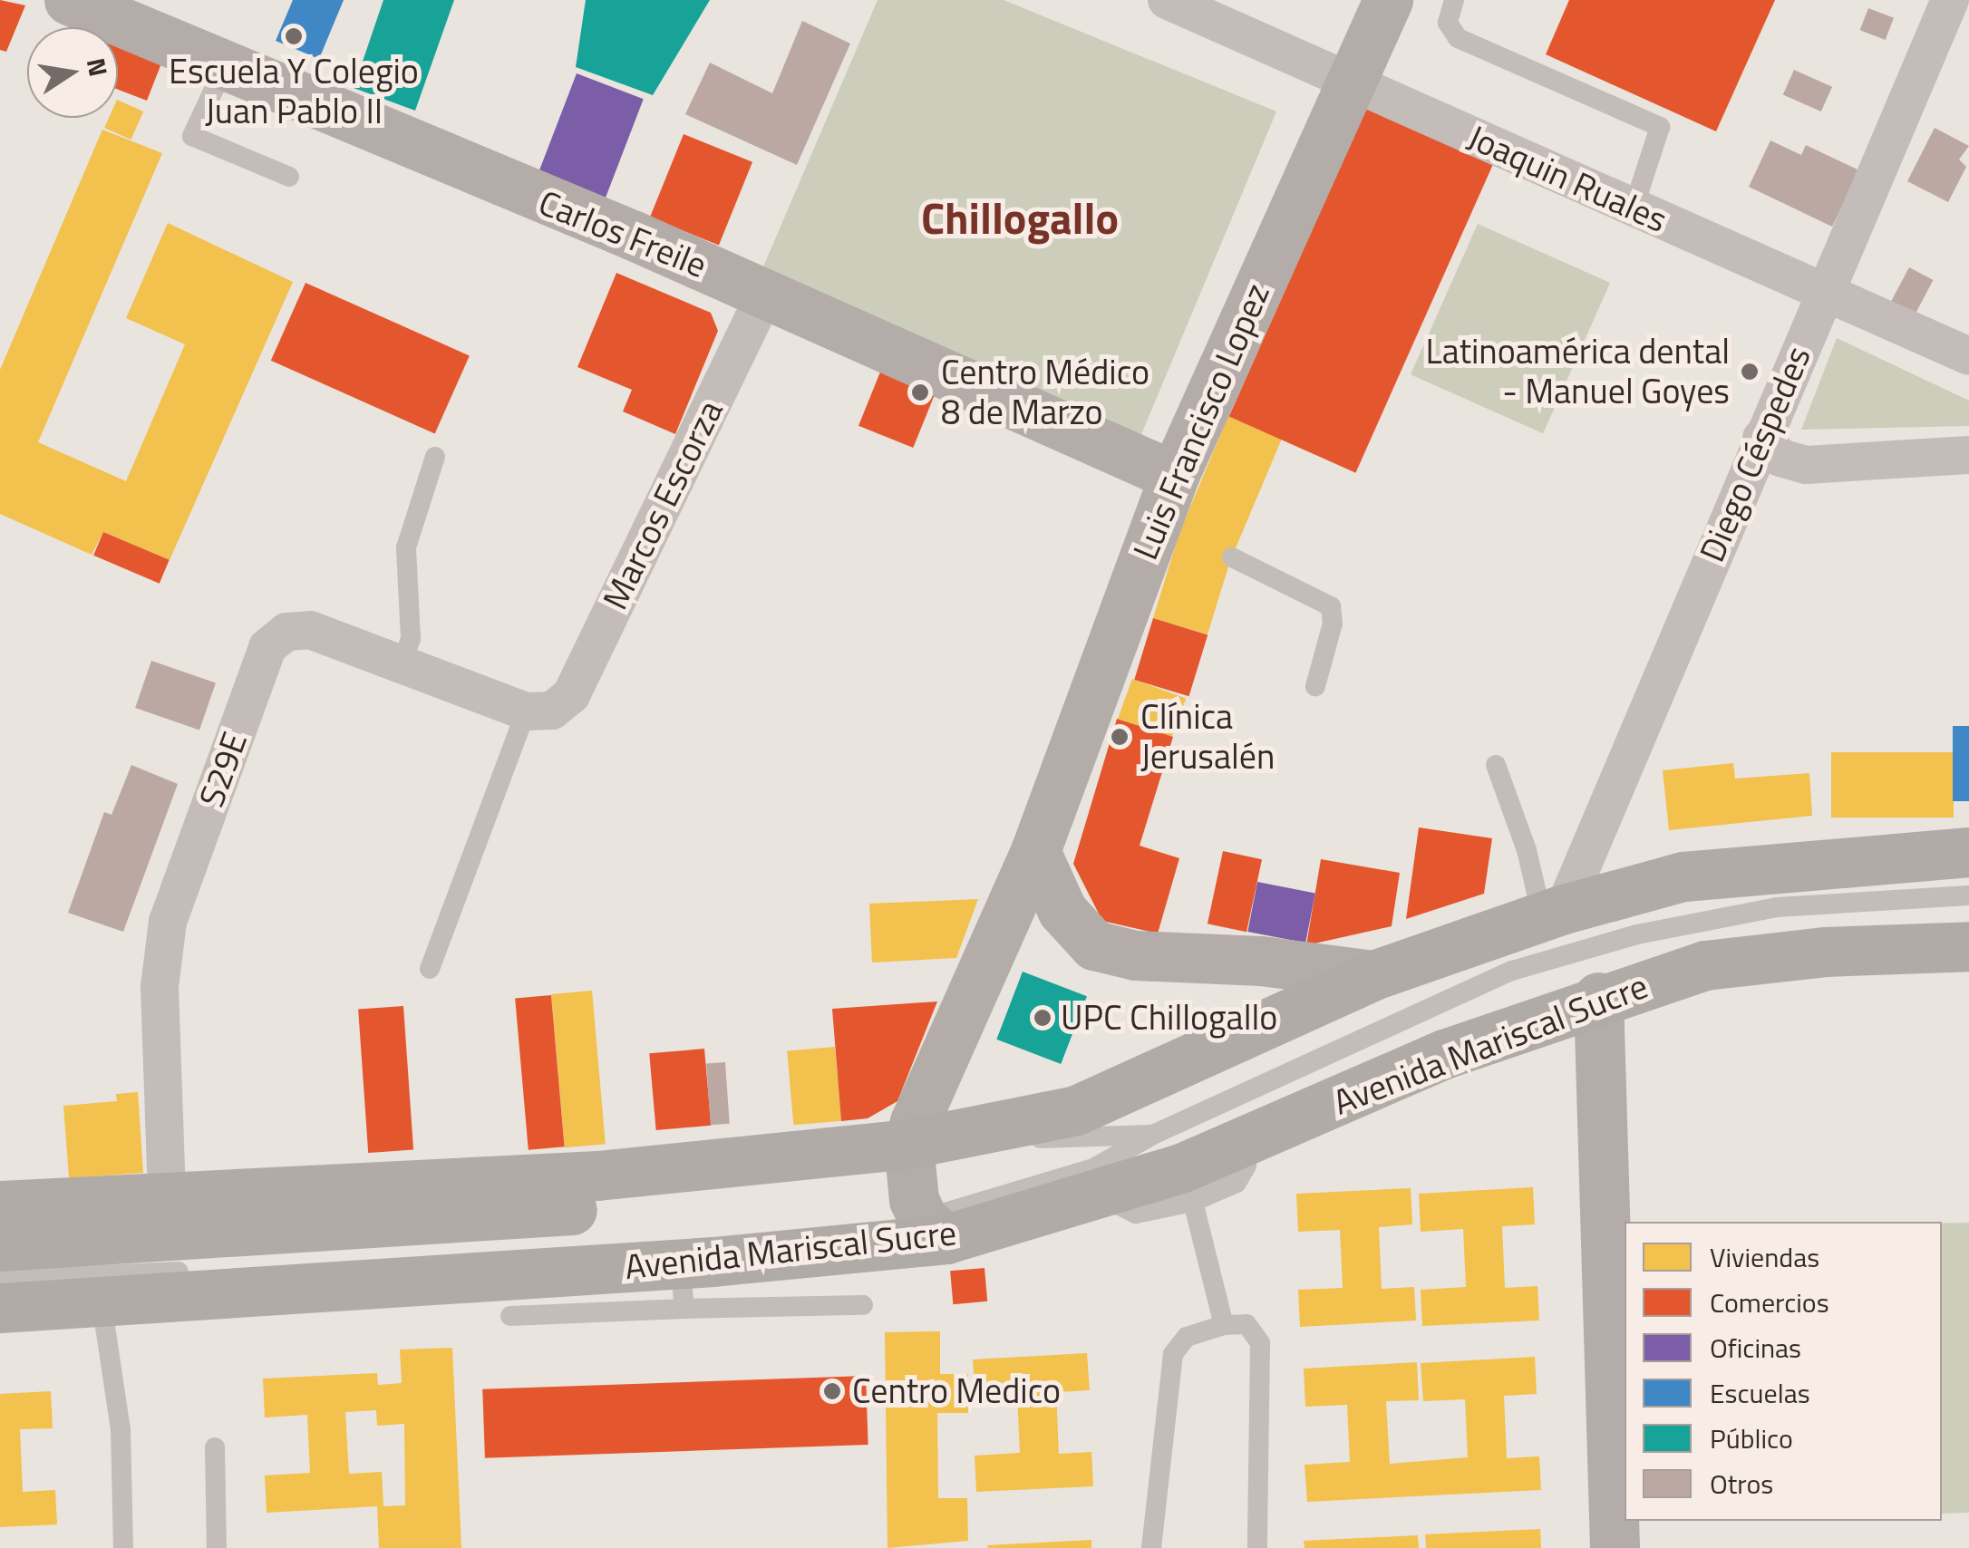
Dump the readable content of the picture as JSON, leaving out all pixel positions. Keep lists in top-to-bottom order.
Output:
{
  "streets": {
    "main road": ["Avenida Mariscal Sucre"],
    "street": [
      "Joaquin Ruales",
      "Carlos Freile",
      "Luis Francisco Lopez",
      "Diego Céspedes",
      "Marcos Escorza",
      "S29E"
    ]
  },
  "crossings": [
    ["Joaquin Ruales", "Luis Francisco Lopez"],
    ["Joaquin Ruales", "Diego Céspedes"],
    ["Carlos Freile", "Luis Francisco Lopez"],
    ["Carlos Freile", "Marcos Escorza"],
    ["Luis Francisco Lopez", "Avenida Mariscal Sucre"],
    ["Marcos Escorza", "S29E"]
  ],
  "districts": ["Chillogallo"],
  "places": [
    "Escuela Y Colegio Juan Pablo II",
    "Latinoamérica dental - Manuel Goyes",
    "Centro Médico 8 de Marzo",
    "Clínica Jerusalén",
    "UPC Chillogallo",
    "Centro Medico"
  ],
  "legend": [
    "Viviendas",
    "Comercios",
    "Oficinas",
    "Escuelas",
    "Público",
    "Otros"
  ],
  "north": "right"
}
